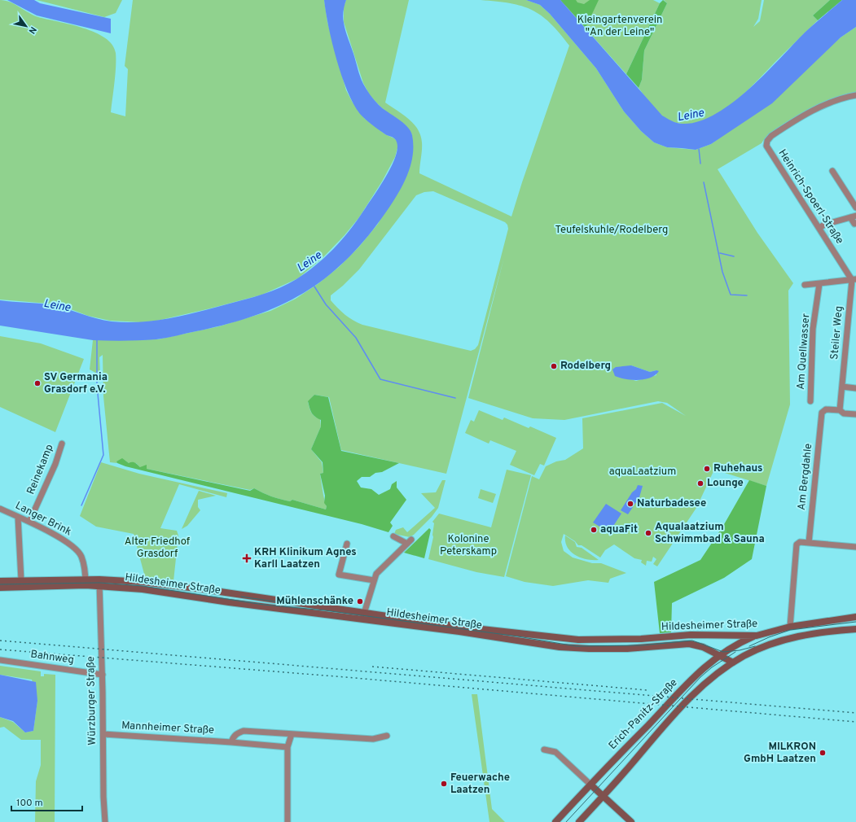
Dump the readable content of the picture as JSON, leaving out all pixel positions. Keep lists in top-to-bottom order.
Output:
{
  "streets": {
    "street": [
      "Heinrich-Spoerl-Straße",
      "Steiler Weg",
      "Am Quellwasser",
      "Reinekamp",
      "Am Bergdahle",
      "Langer Brink",
      "Hildesheimer Straße",
      "Bahnweg",
      "Würzburger Straße",
      "Erich-Panitz-Straße",
      "Mannheimer Straße"
    ]
  },
  "crossings": [
    ["Heinrich-Spoerl-Straße", "Steiler Weg"],
    ["Steiler Weg", "Am Bergdahle"],
    ["Reinekamp", "Langer Brink"],
    ["Langer Brink", "Hildesheimer Straße"],
    ["Hildesheimer Straße", "Würzburger Straße"],
    ["Hildesheimer Straße", "Erich-Panitz-Straße"],
    ["Bahnweg", "Würzburger Straße"],
    ["Würzburger Straße", "Mannheimer Straße"]
  ],
  "water": ["Leine"],
  "parks": [
    "Kleingartenverein \"An der Leine\"",
    "Teufelskuhle/Rodelberg",
    "aquaLaatzium",
    "Kolonine Peterskamp",
    "Alter Friedhof Grasdorf"
  ],
  "places": {
    "other": [
      "Rodelberg",
      "SV Germania Grasdorf e.V.",
      "Ruhehaus",
      "Lounge",
      "Naturbadesee",
      "aquaFit",
      "Aqualaatzium Schwimmbad & Sauna",
      "Mühlenschänke",
      "MILKRON GmbH Laatzen",
      "Feuerwache Laatzen"
    ],
    "health": ["KRH Klinikum Agnes Karll Laatzen"]
  },
  "scale_bar": "100 m",
  "north": "bottom right"
}
